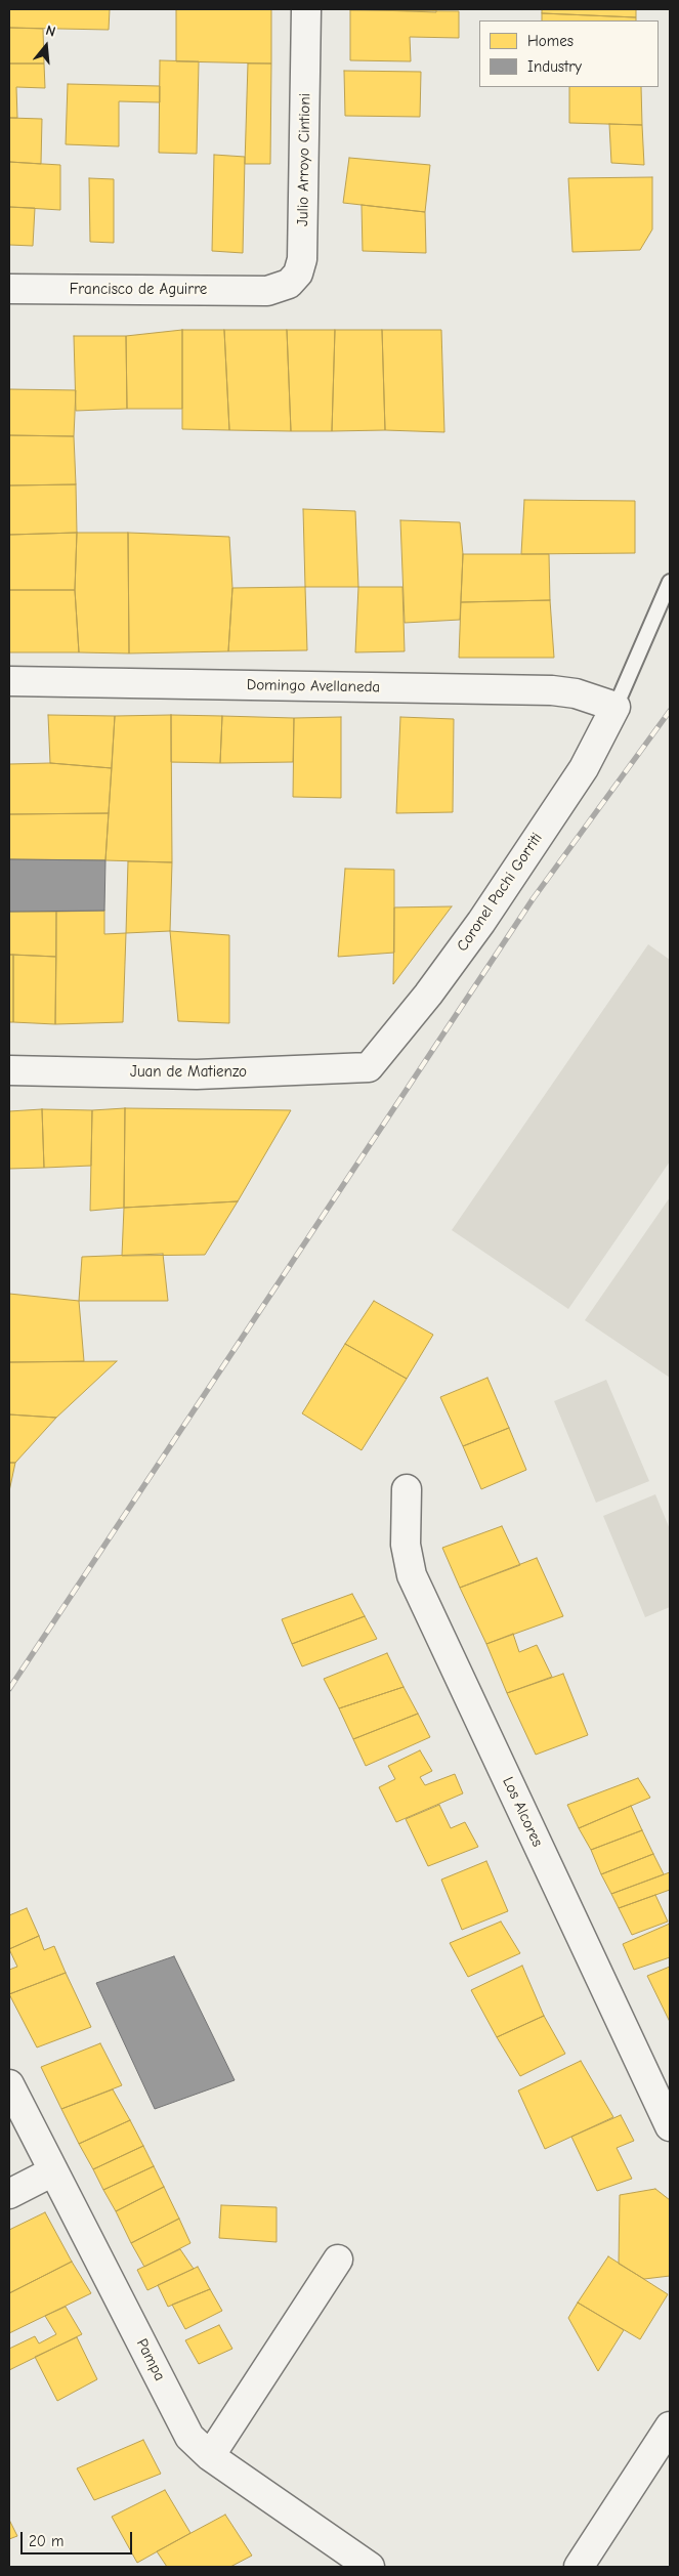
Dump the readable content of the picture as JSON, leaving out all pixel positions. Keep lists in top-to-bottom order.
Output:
{
  "streets": {
    "street": [
      "Julio Arroyo Cintioni",
      "Francisco de Aguirre",
      "Domingo Avellaneda",
      "Coronel Pachi Gorriti",
      "Juan de Matienzo",
      "Los Alcores",
      "Pampa"
    ]
  },
  "crossings": [
    ["Julio Arroyo Cintioni", "Francisco de Aguirre"],
    ["Domingo Avellaneda", "Coronel Pachi Gorriti"],
    ["Coronel Pachi Gorriti", "Juan de Matienzo"]
  ],
  "legend": ["Homes", "Industry"],
  "scale_bar": "20 m",
  "north": "top"
}
